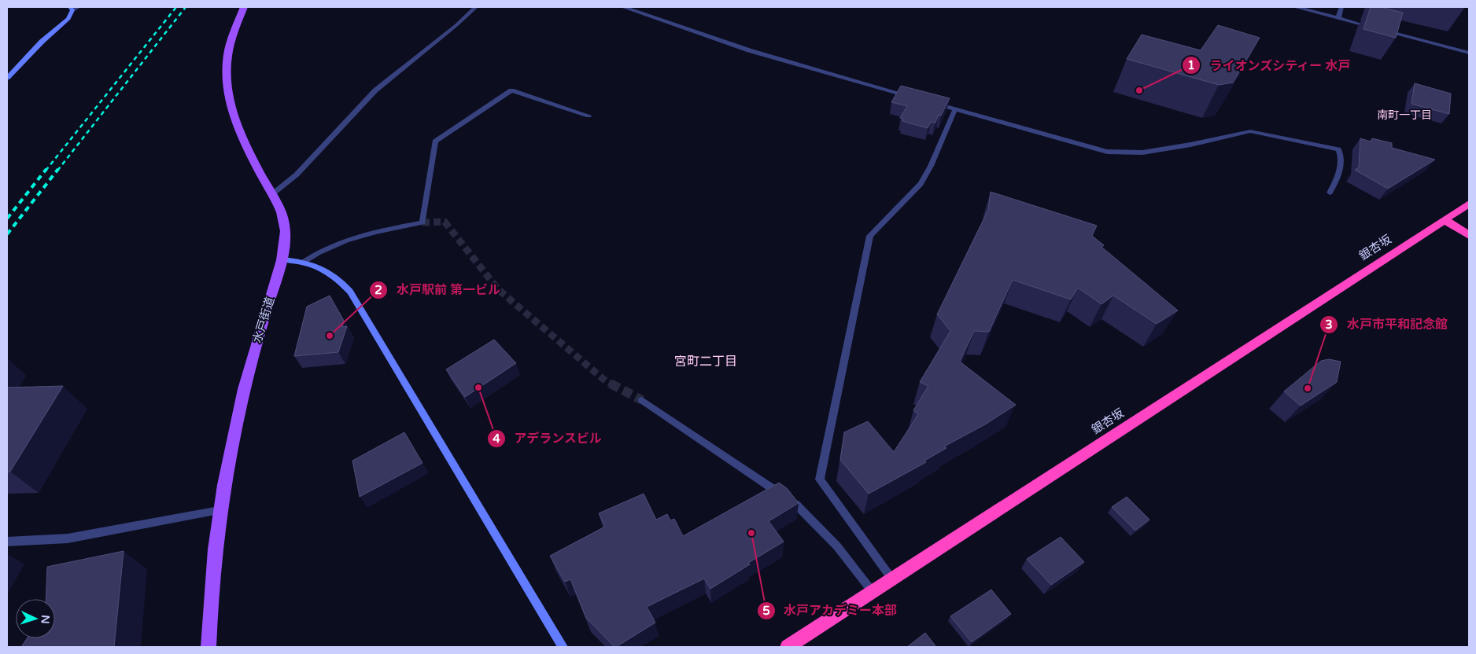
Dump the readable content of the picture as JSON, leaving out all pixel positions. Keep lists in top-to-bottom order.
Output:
{
  "streets": {
    "highway": ["銀杏坂"],
    "main road": ["水戸街道"]
  },
  "districts": ["南町一丁目", "宮町二丁目"],
  "places": [
    "ライオンズシティー 水戸",
    "水戸駅前 第一ビル",
    "アデランスビル",
    "水戸市平和記念館",
    "水戸アカデミー本部"
  ],
  "north": "right"
}
